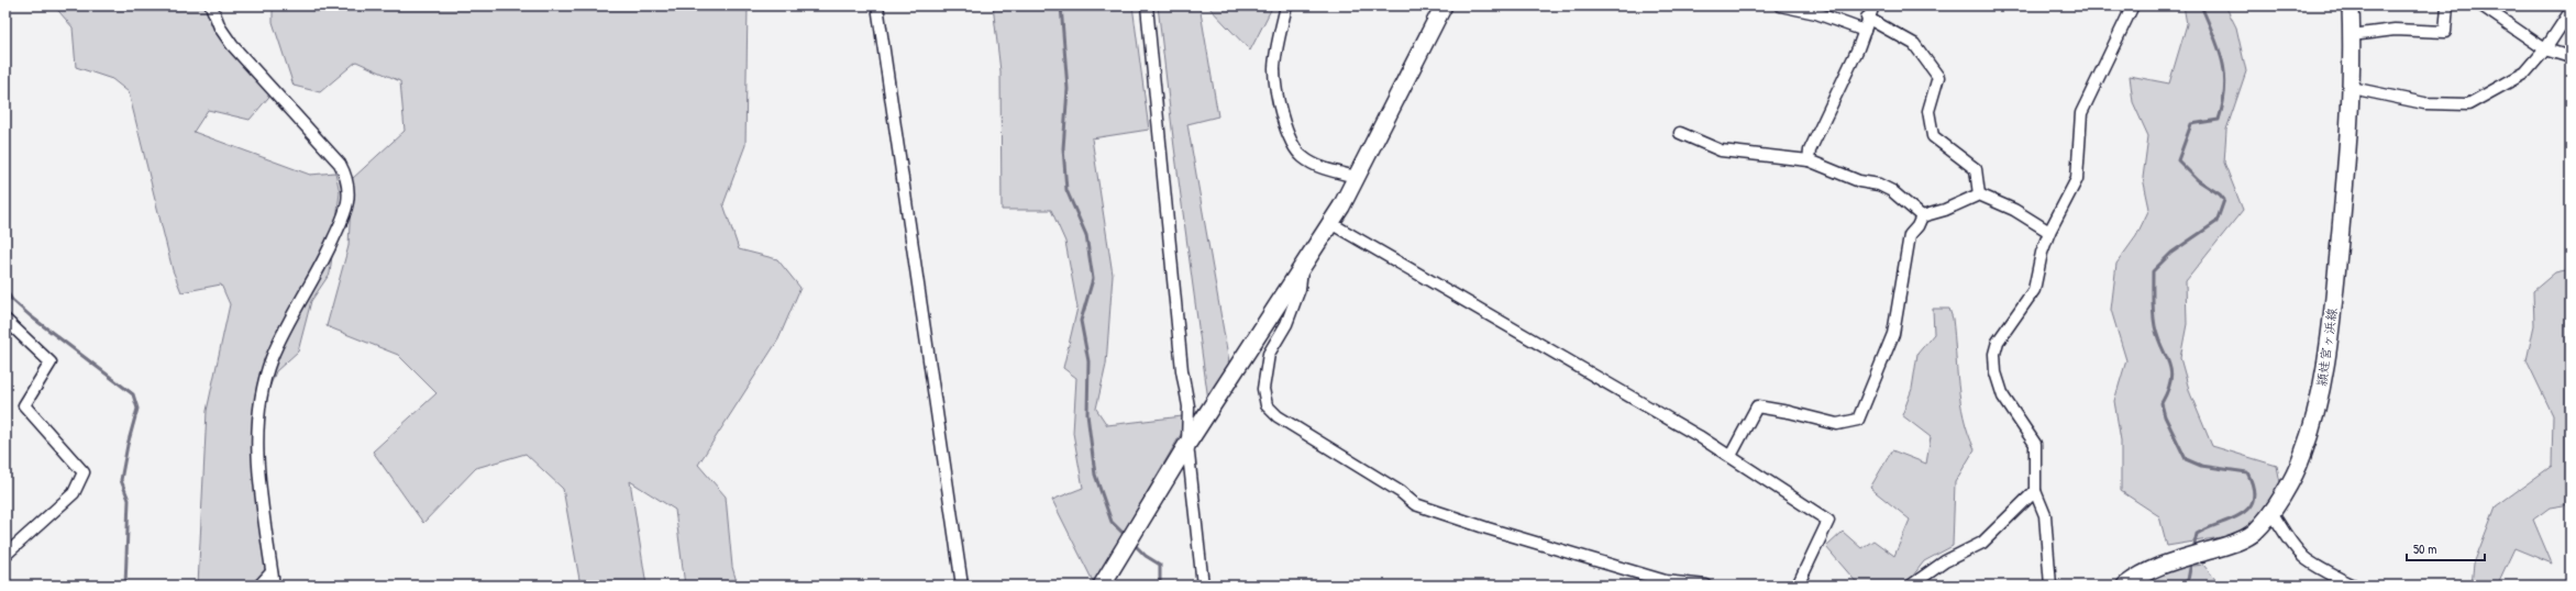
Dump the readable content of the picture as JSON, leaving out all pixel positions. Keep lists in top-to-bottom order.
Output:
{
  "streets": {
    "main road": ["頴娃宮ヶ浜線"]
  },
  "scale_bar": "50 m"
}
